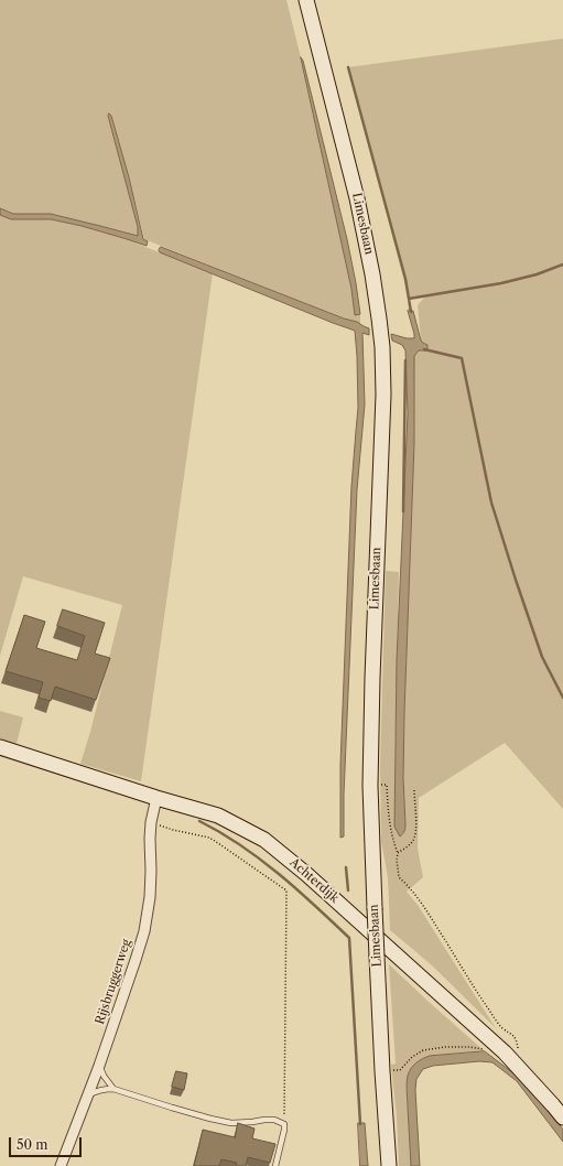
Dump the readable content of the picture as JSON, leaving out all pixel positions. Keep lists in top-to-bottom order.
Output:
{
  "streets": {
    "main road": ["Limesbaan", "Achterdijk"],
    "street": ["Rijsbruggerweg"]
  },
  "crossings": [
    ["Achterdijk", "Rijsbruggerweg"]
  ],
  "scale_bar": "50 m"
}
